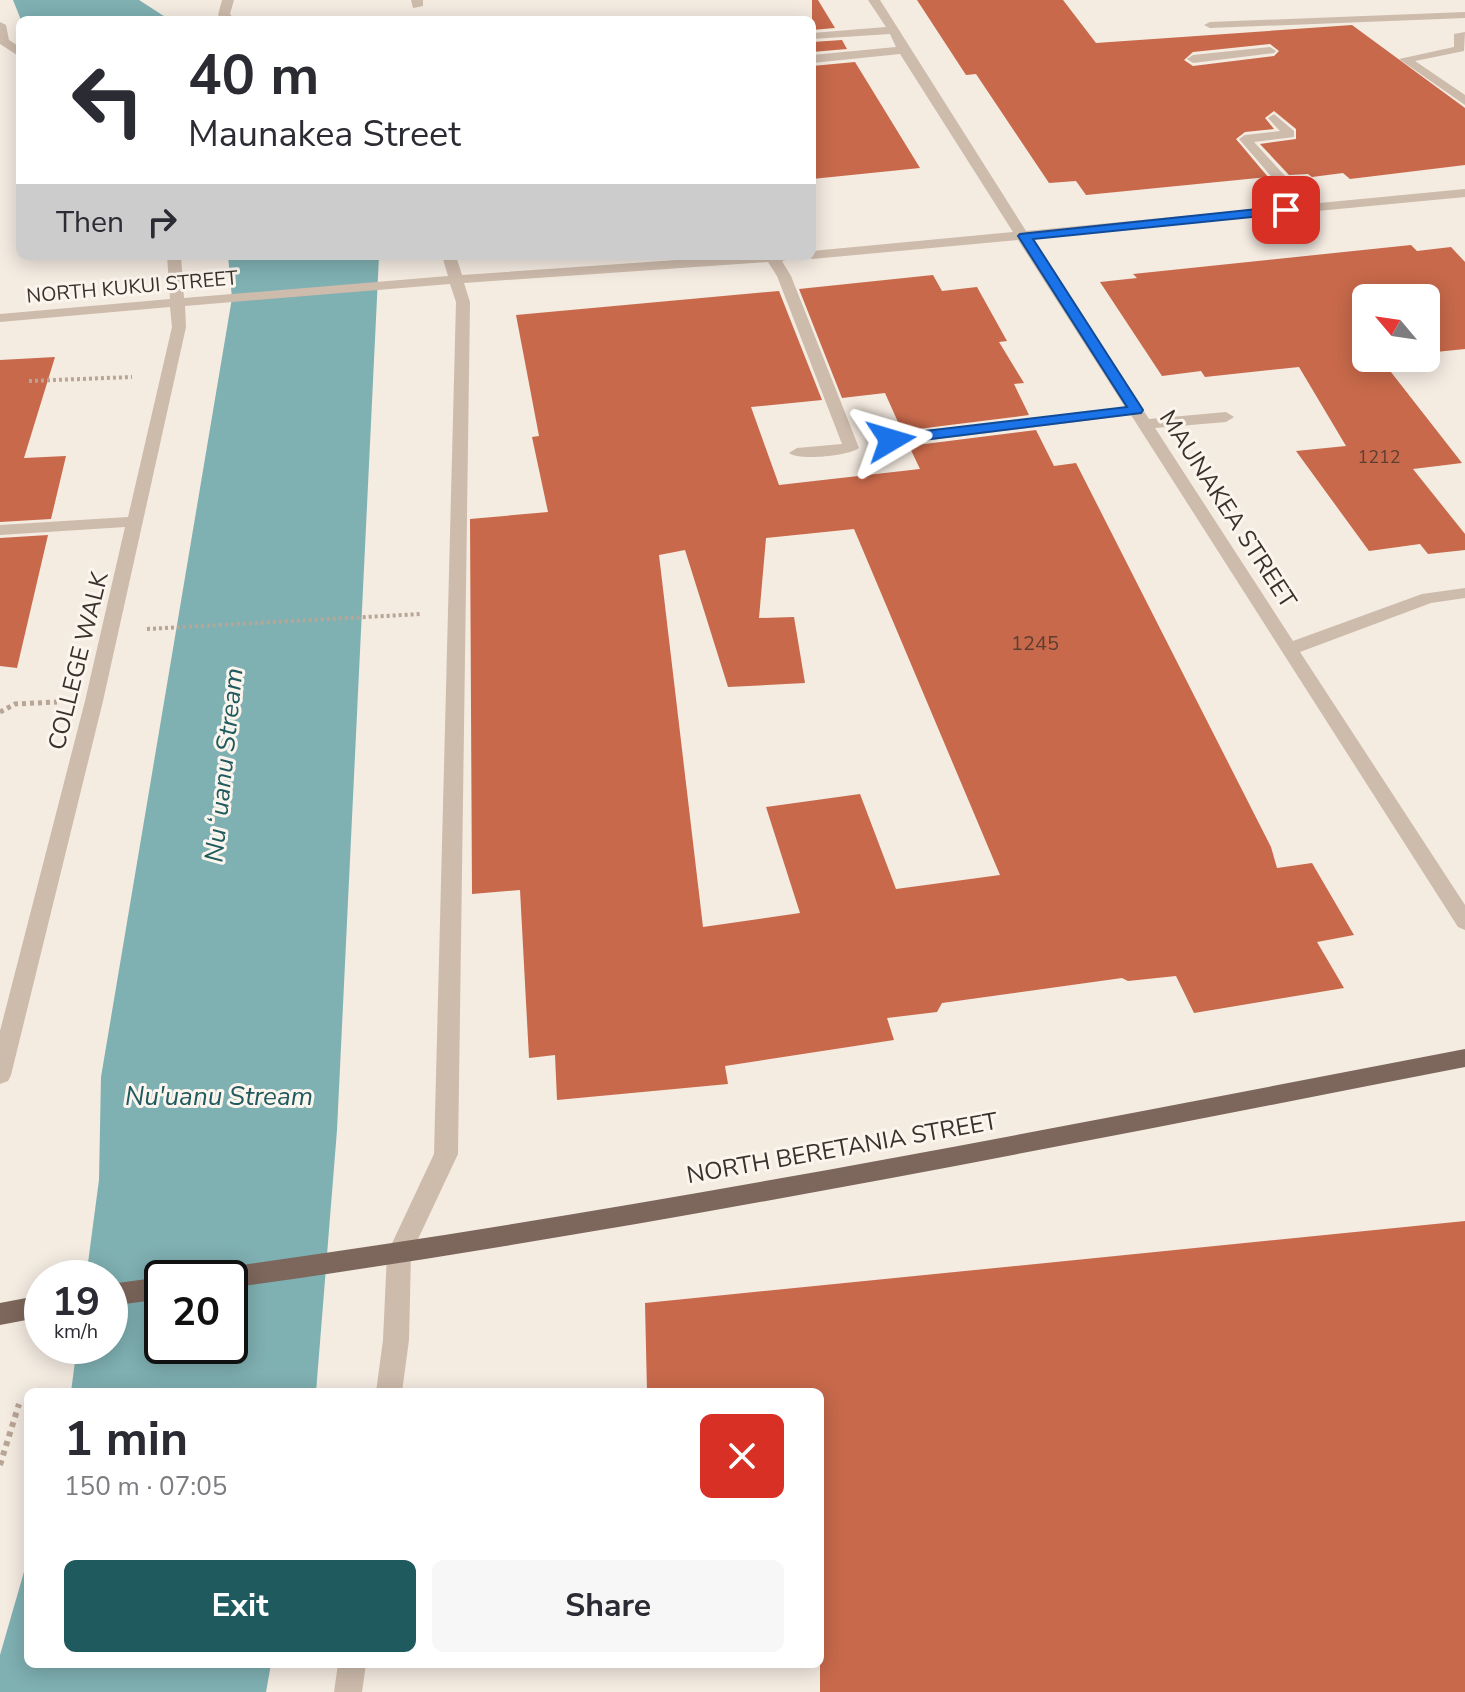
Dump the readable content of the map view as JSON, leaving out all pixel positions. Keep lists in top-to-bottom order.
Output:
{
  "streets": {
    "main road": ["NORTH BERETANIA STREET"],
    "street": ["NORTH KUKUI STREET", "MAUNAKEA STREET", "COLLEGE WALK"]
  },
  "crossings": [
    ["NORTH KUKUI STREET", "COLLEGE WALK"]
  ],
  "water": ["Nuʻuanu Stream", "Nu'uanu Stream"],
  "house_numbers": ["1212", "1245"],
  "north": "top left",
  "page": {
    "turn": ["40 m", "Maunakea Street"],
    "then": "Then",
    "speed": "19 km/h",
    "limit": "20",
    "heading": ["1 min", "150 m · 07:05"],
    "buttons": ["Exit", "Share"]
  }
}
